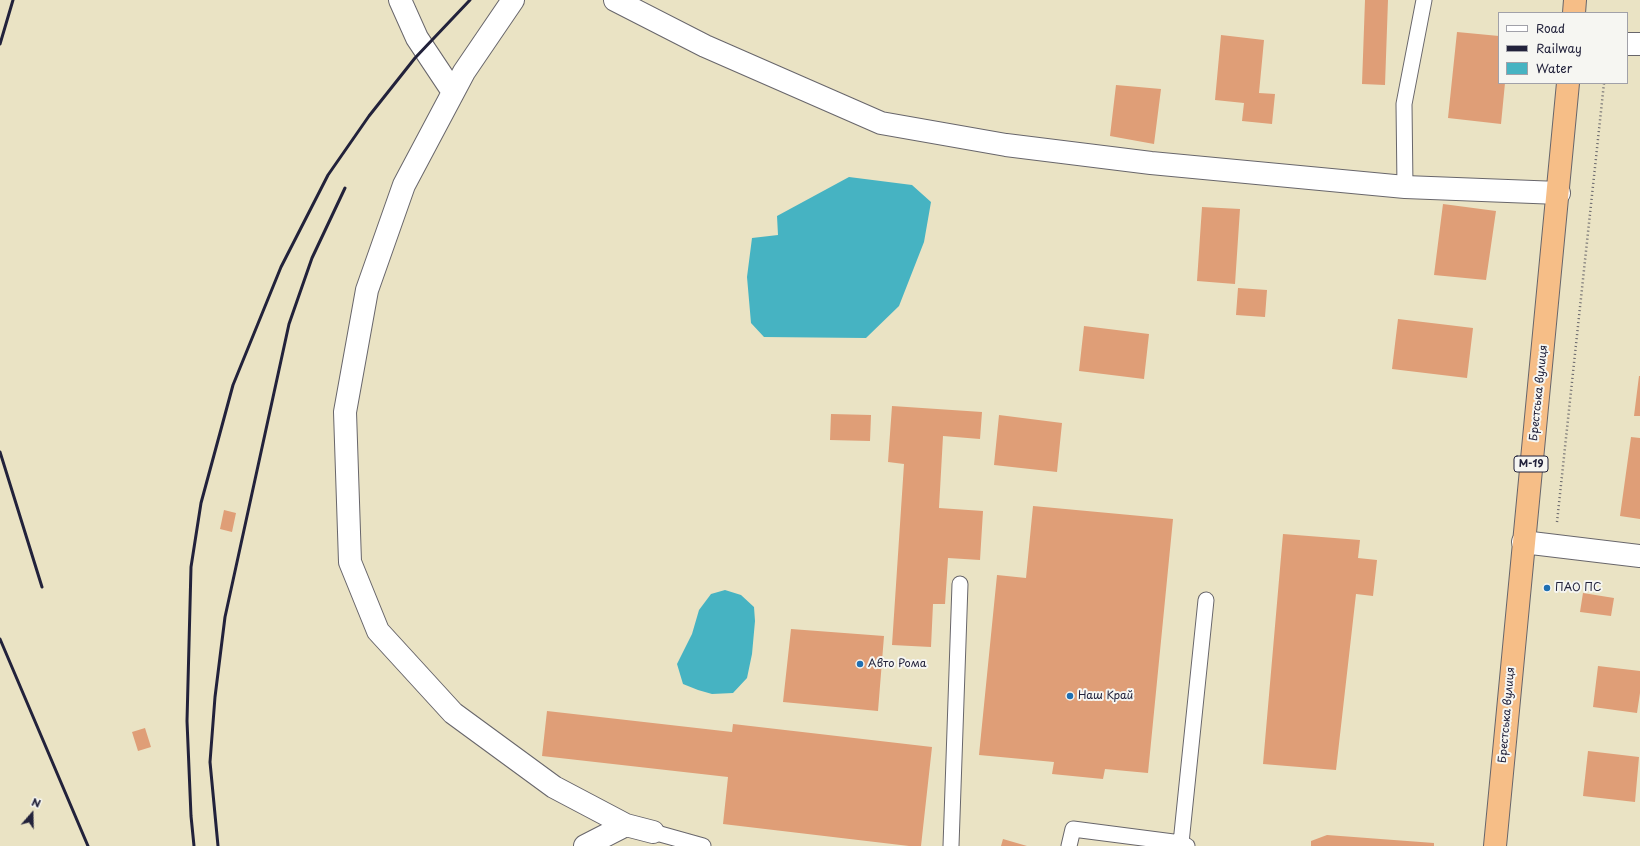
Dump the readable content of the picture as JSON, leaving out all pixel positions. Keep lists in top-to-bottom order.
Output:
{
  "streets": {
    "highway": ["Брестська вулиця", "М-19"]
  },
  "places": ["ПАО ПС", "Авто Рома", "Наш Край"],
  "legend": ["Road", "Railway", "Water"],
  "north": "top"
}
